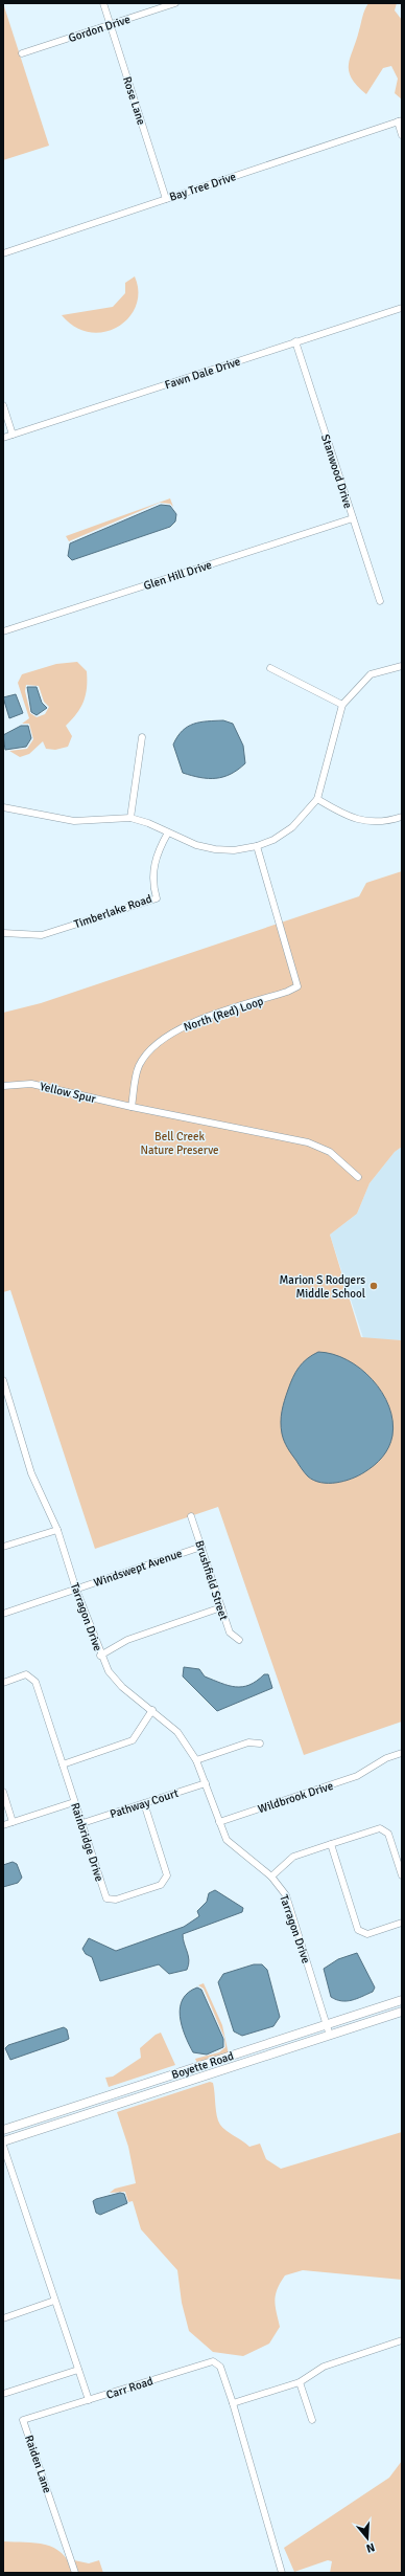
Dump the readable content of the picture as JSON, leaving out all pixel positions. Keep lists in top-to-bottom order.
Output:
{
  "streets": {
    "main road": ["Boyette Road"],
    "street": [
      "Gordon Drive",
      "Rose Lane",
      "Bay Tree Drive",
      "Fawn Dale Drive",
      "Stanwood Drive",
      "Glen Hill Drive",
      "Timberlake Road",
      "North (Red) Loop",
      "Yellow Spur",
      "Windswept Avenue",
      "Brushfield Street",
      "Tarragon Drive",
      "Wildbrook Drive",
      "Pathway Court",
      "Rainbridge Drive",
      "Carr Road",
      "Raiden Lane"
    ]
  },
  "crossings": [
    ["Gordon Drive", "Rose Lane"],
    ["Rose Lane", "Bay Tree Drive"],
    ["Fawn Dale Drive", "Stanwood Drive"],
    ["Stanwood Drive", "Glen Hill Drive"],
    ["North (Red) Loop", "Yellow Spur"],
    ["Windswept Avenue", "Brushfield Street"],
    ["Windswept Avenue", "Tarragon Drive"],
    ["Tarragon Drive", "Wildbrook Drive"],
    ["Tarragon Drive", "Pathway Court"],
    ["Tarragon Drive", "Boyette Road"],
    ["Pathway Court", "Rainbridge Drive"],
    ["Carr Road", "Raiden Lane"]
  ],
  "parks": ["Bell Creek Nature Preserve"],
  "places": ["Marion S Rodgers Middle School"],
  "north": "bottom"
}
